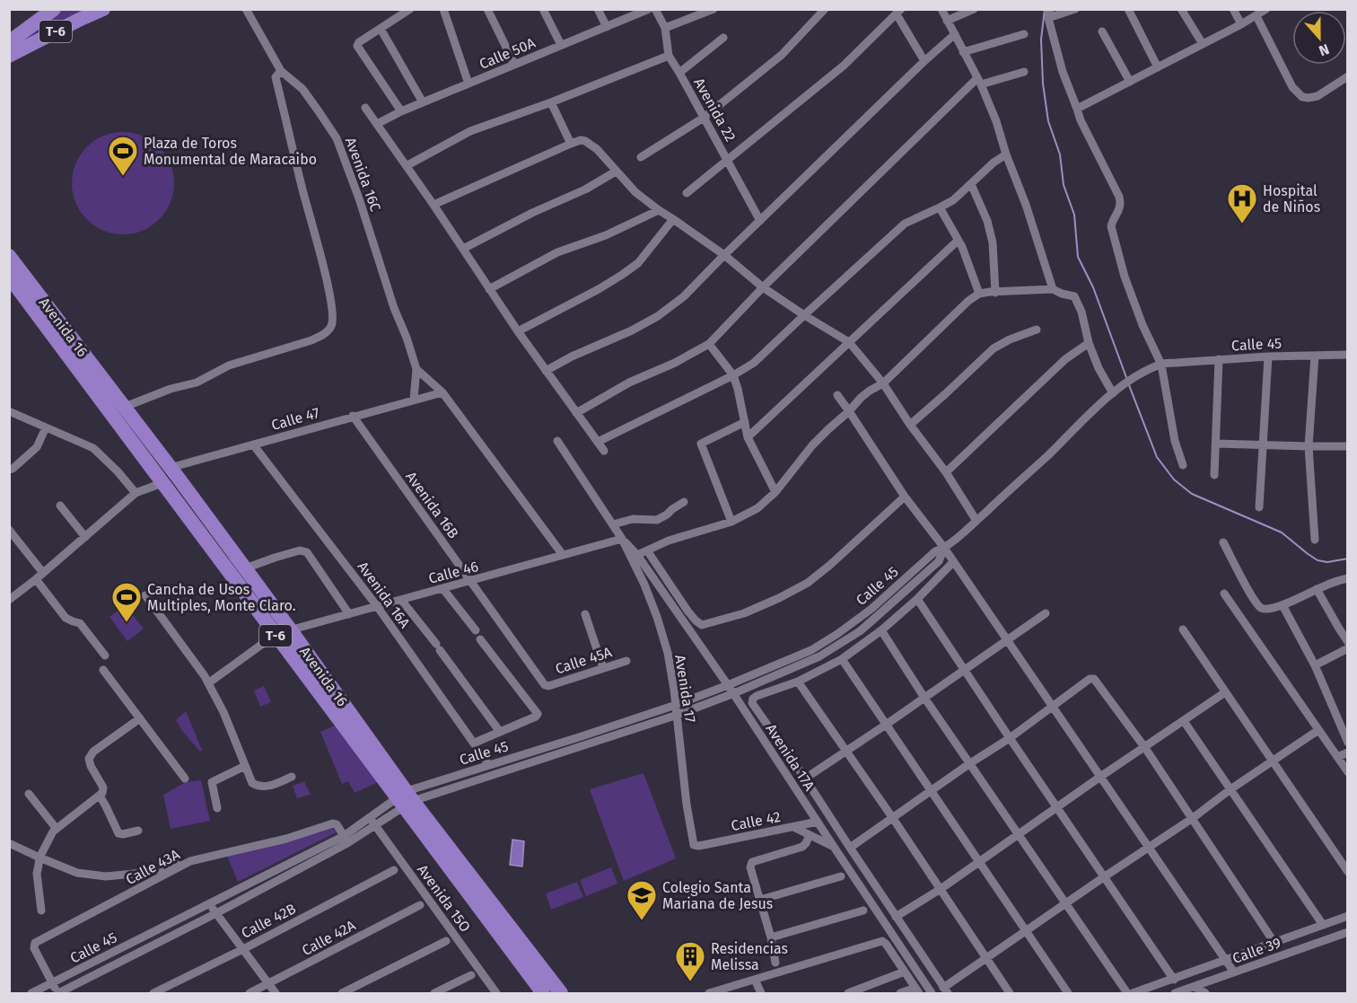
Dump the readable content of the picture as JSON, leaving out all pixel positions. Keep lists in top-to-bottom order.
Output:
{
  "streets": {
    "highway": ["T-6", "Avenida 16"],
    "street": [
      "Calle 50A",
      "Avenida 22",
      "Avenida 16C",
      "Calle 45",
      "Calle 47",
      "Avenida 16B",
      "Calle 46",
      "Avenida 16A",
      "Calle 45A",
      "Avenida 17",
      "Avenida 17A",
      "Calle 42",
      "Calle 43A",
      "Avenida 15O",
      "Calle 42B",
      "Calle 42A",
      "Calle 39"
    ]
  },
  "crossings": [
    ["Avenida 16", "Calle 45"],
    ["Avenida 16", "Calle 47"],
    ["Avenida 16", "Calle 46"],
    ["Calle 45", "Avenida 16A"],
    ["Calle 45", "Avenida 17"],
    ["Calle 45", "Avenida 17A"],
    ["Calle 45", "Calle 43A"],
    ["Calle 45", "Avenida 15O"],
    ["Calle 47", "Avenida 16B"],
    ["Calle 47", "Avenida 16A"],
    ["Avenida 16B", "Calle 46"],
    ["Avenida 16B", "Calle 45A"],
    ["Calle 46", "Avenida 16A"],
    ["Calle 46", "Avenida 17"],
    ["Calle 46", "Avenida 17A"],
    ["Avenida 17", "Avenida 17A"],
    ["Avenida 17", "Calle 42"],
    ["Avenida 17A", "Calle 42"]
  ],
  "places": {
    "sports": ["Plaza de Toros Monumental de Maracaibo", "Cancha de Usos Multiples, Monte Claro."],
    "hospital": ["Hospital de Niños"],
    "school or university": ["Colegio Santa Mariana de Jesus"],
    "building": ["Residencias Melissa"]
  },
  "north": "bottom"
}
